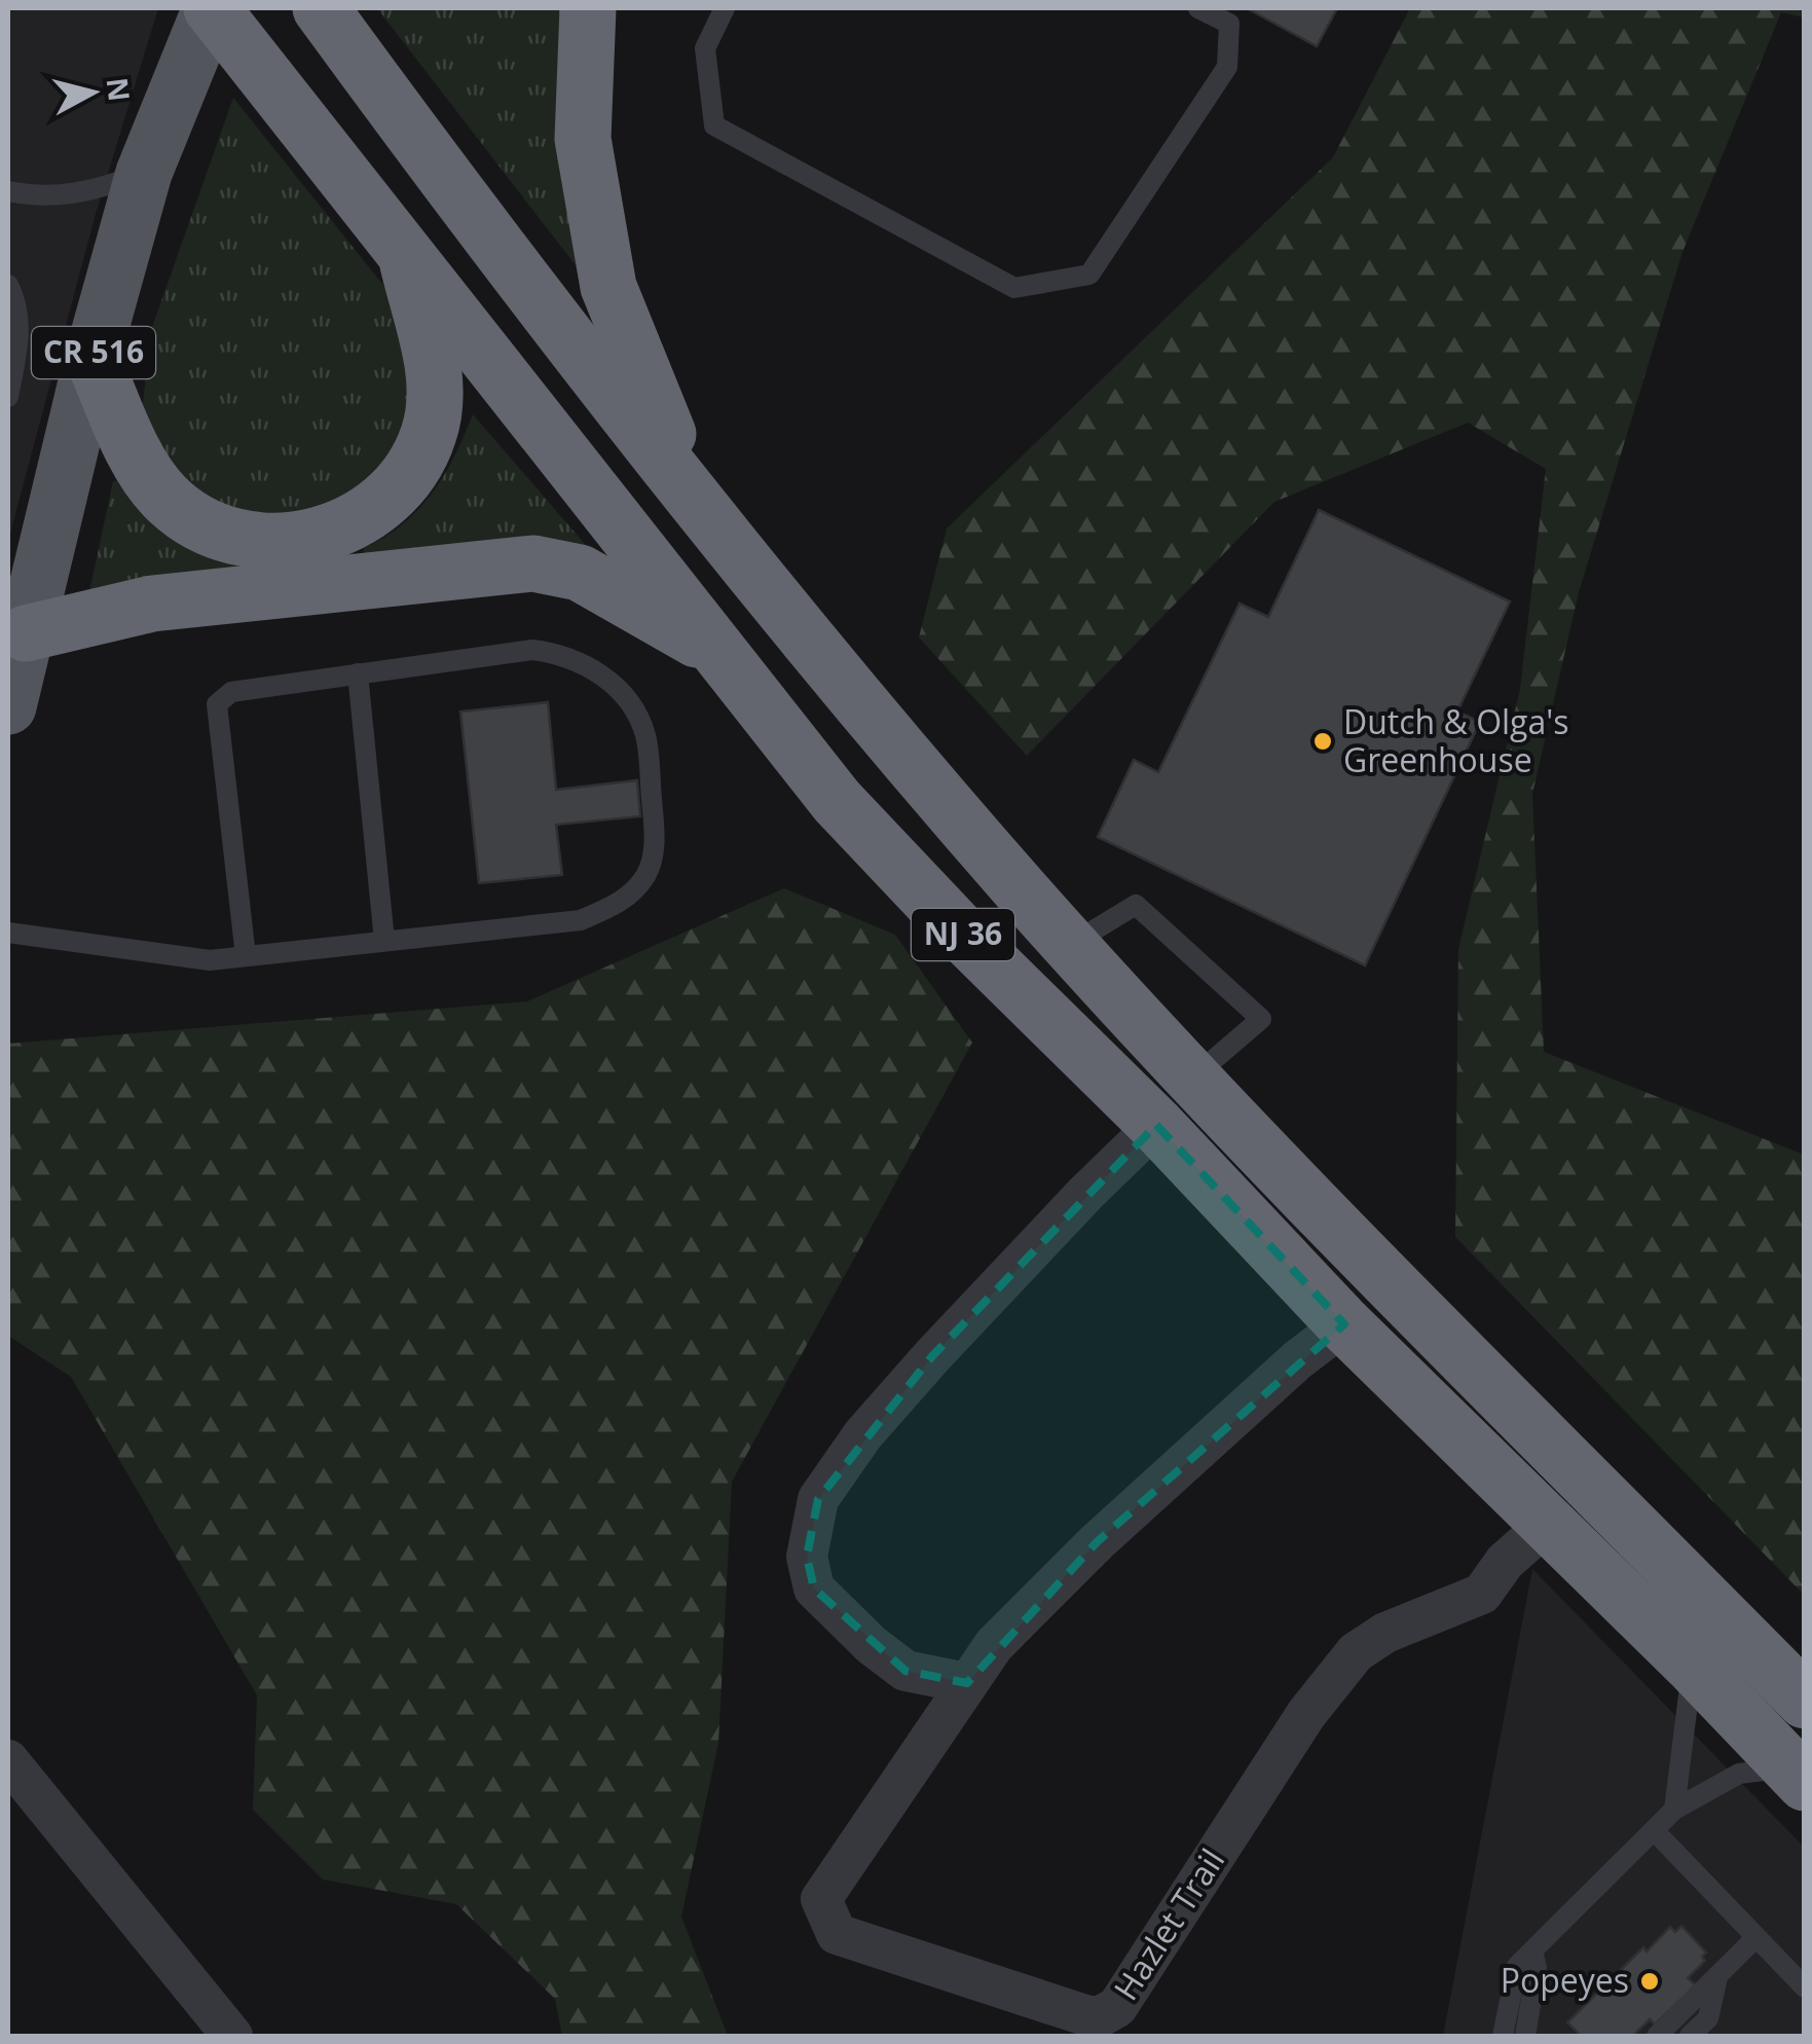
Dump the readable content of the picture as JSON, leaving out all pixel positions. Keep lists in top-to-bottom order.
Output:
{
  "streets": {
    "highway": ["NJ 36"],
    "main road": ["CR 516"],
    "street": ["Hazlet Trail"]
  },
  "crossings": [
    ["CR 516", "NJ 36"],
    ["NJ 36", "Hazlet Trail"]
  ],
  "places": ["Dutch & Olga's Greenhouse", "Popeyes"],
  "north": "right"
}
